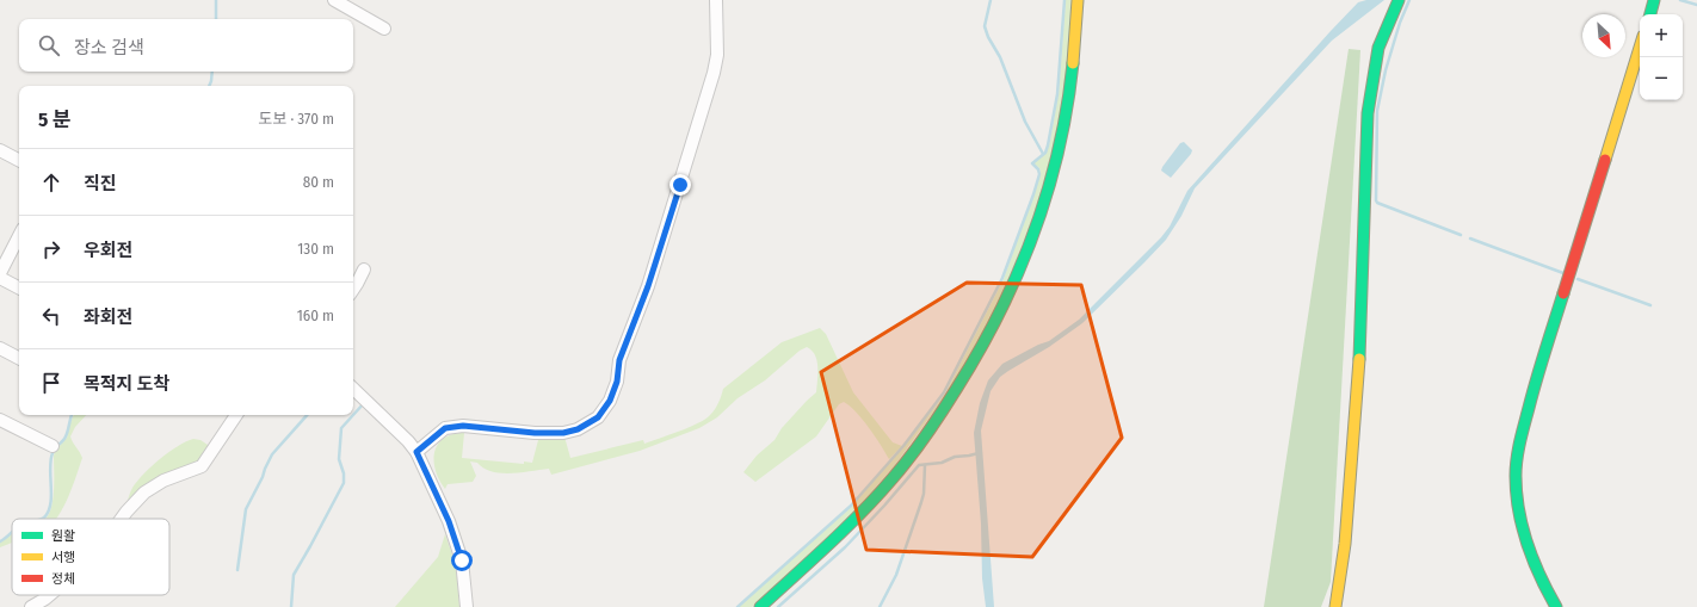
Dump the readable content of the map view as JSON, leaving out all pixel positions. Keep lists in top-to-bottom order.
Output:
{
  "legend": ["원활", "서행", "정체"],
  "north": "bottom right",
  "page": {
    "map_buttons": ["+", "−"],
    "search": "장소 검색",
    "heading": ["5 분", "도보 · 370 m"],
    "list": [
      ["직진", "80 m"],
      ["우회전", "130 m"],
      ["좌회전", "160 m"],
      "목적지 도착"
    ]
  }
}
